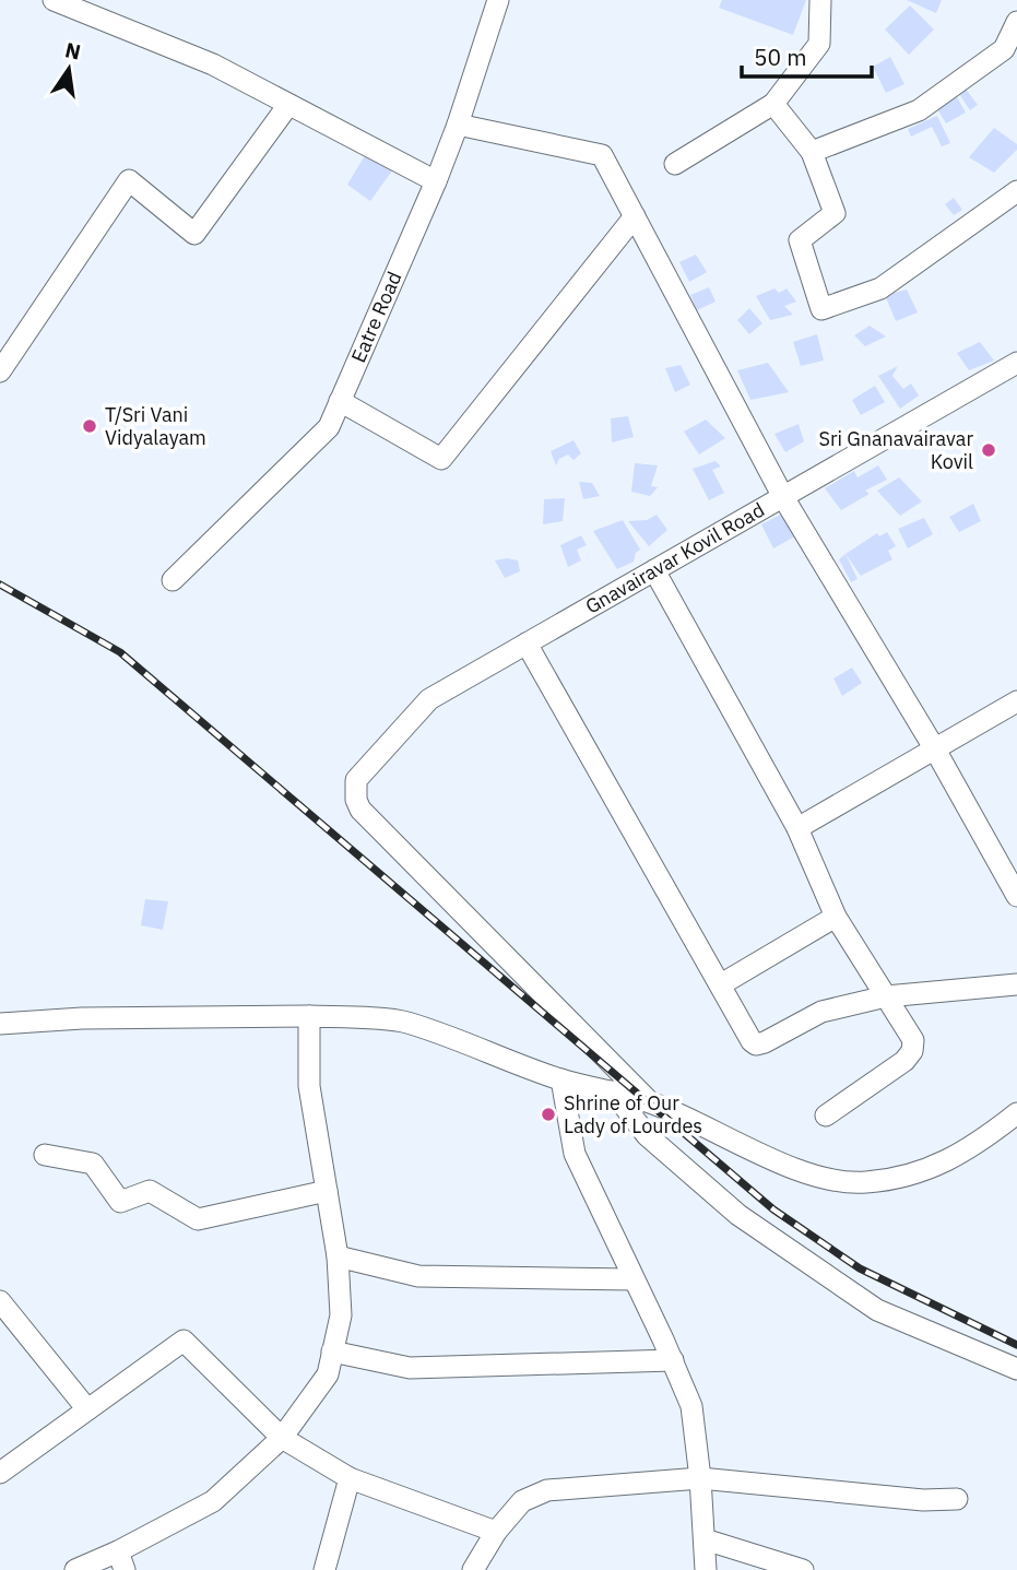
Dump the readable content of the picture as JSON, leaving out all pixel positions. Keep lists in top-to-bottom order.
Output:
{
  "streets": {
    "street": ["Eatre Road", "Gnavairavar Kovil Road"]
  },
  "places": ["T/Sri Vani Vidyalayam", "Sri Gnanavairavar Kovil", "Shrine of Our Lady of Lourdes"],
  "scale_bar": "50 m",
  "north": "top"
}
